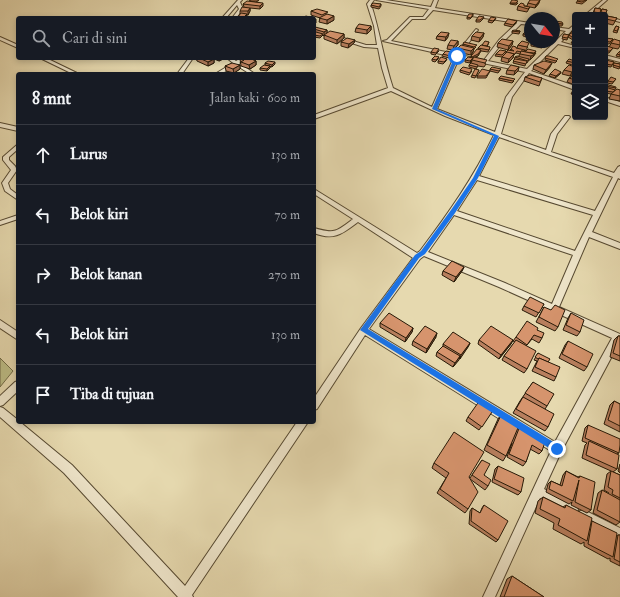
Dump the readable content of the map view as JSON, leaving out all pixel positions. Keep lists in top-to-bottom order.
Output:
{
  "north": "bottom right",
  "page": {
    "map_buttons": ["+", "−"],
    "search": "Cari di sini",
    "heading": ["8 mnt", "Jalan kaki · 600 m"],
    "list": [
      ["Lurus", "130 m"],
      ["Belok kiri", "70 m"],
      ["Belok kanan", "270 m"],
      ["Belok kiri", "130 m"],
      "Tiba di tujuan"
    ]
  }
}
